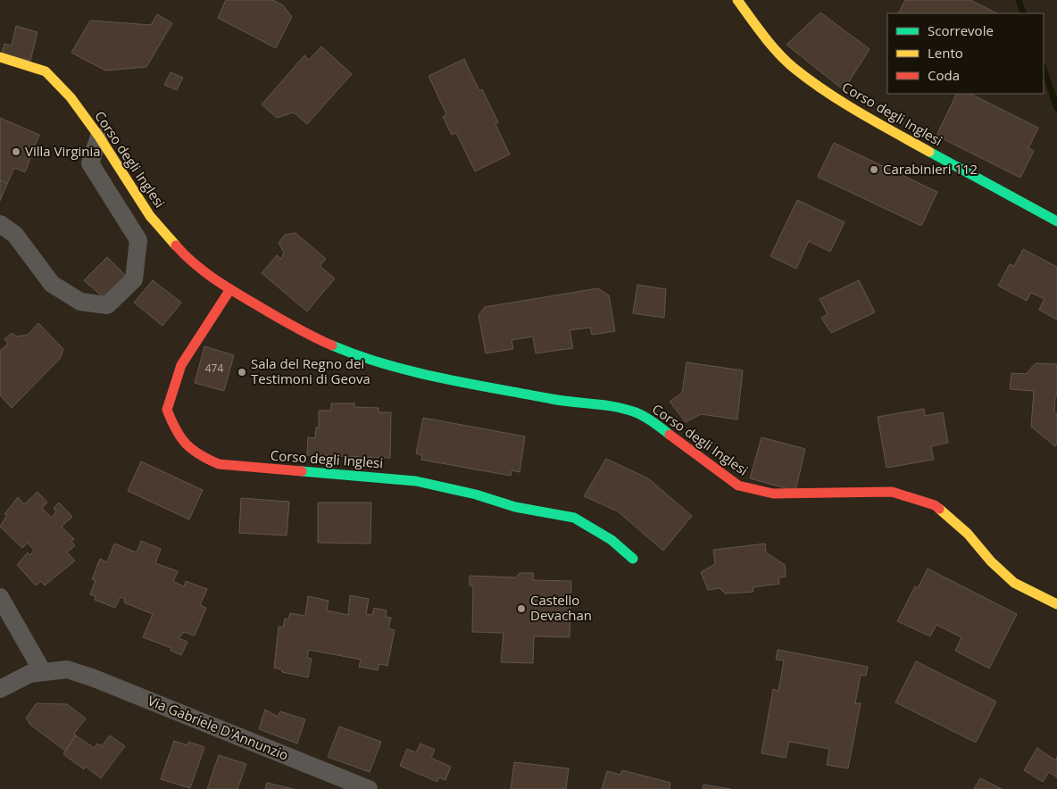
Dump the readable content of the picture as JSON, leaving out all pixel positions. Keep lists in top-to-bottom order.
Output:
{
  "streets": {
    "main road": ["Corso degli Inglesi"],
    "street": ["Via Gabriele D'Annunzio"]
  },
  "places": [
    "Villa Virginia",
    "Carabinieri 112",
    "Sala del Regno dei Testimoni di Geova",
    "Castello Devachan"
  ],
  "house_numbers": ["474"],
  "legend": ["Scorrevole", "Lento", "Coda"]
}
